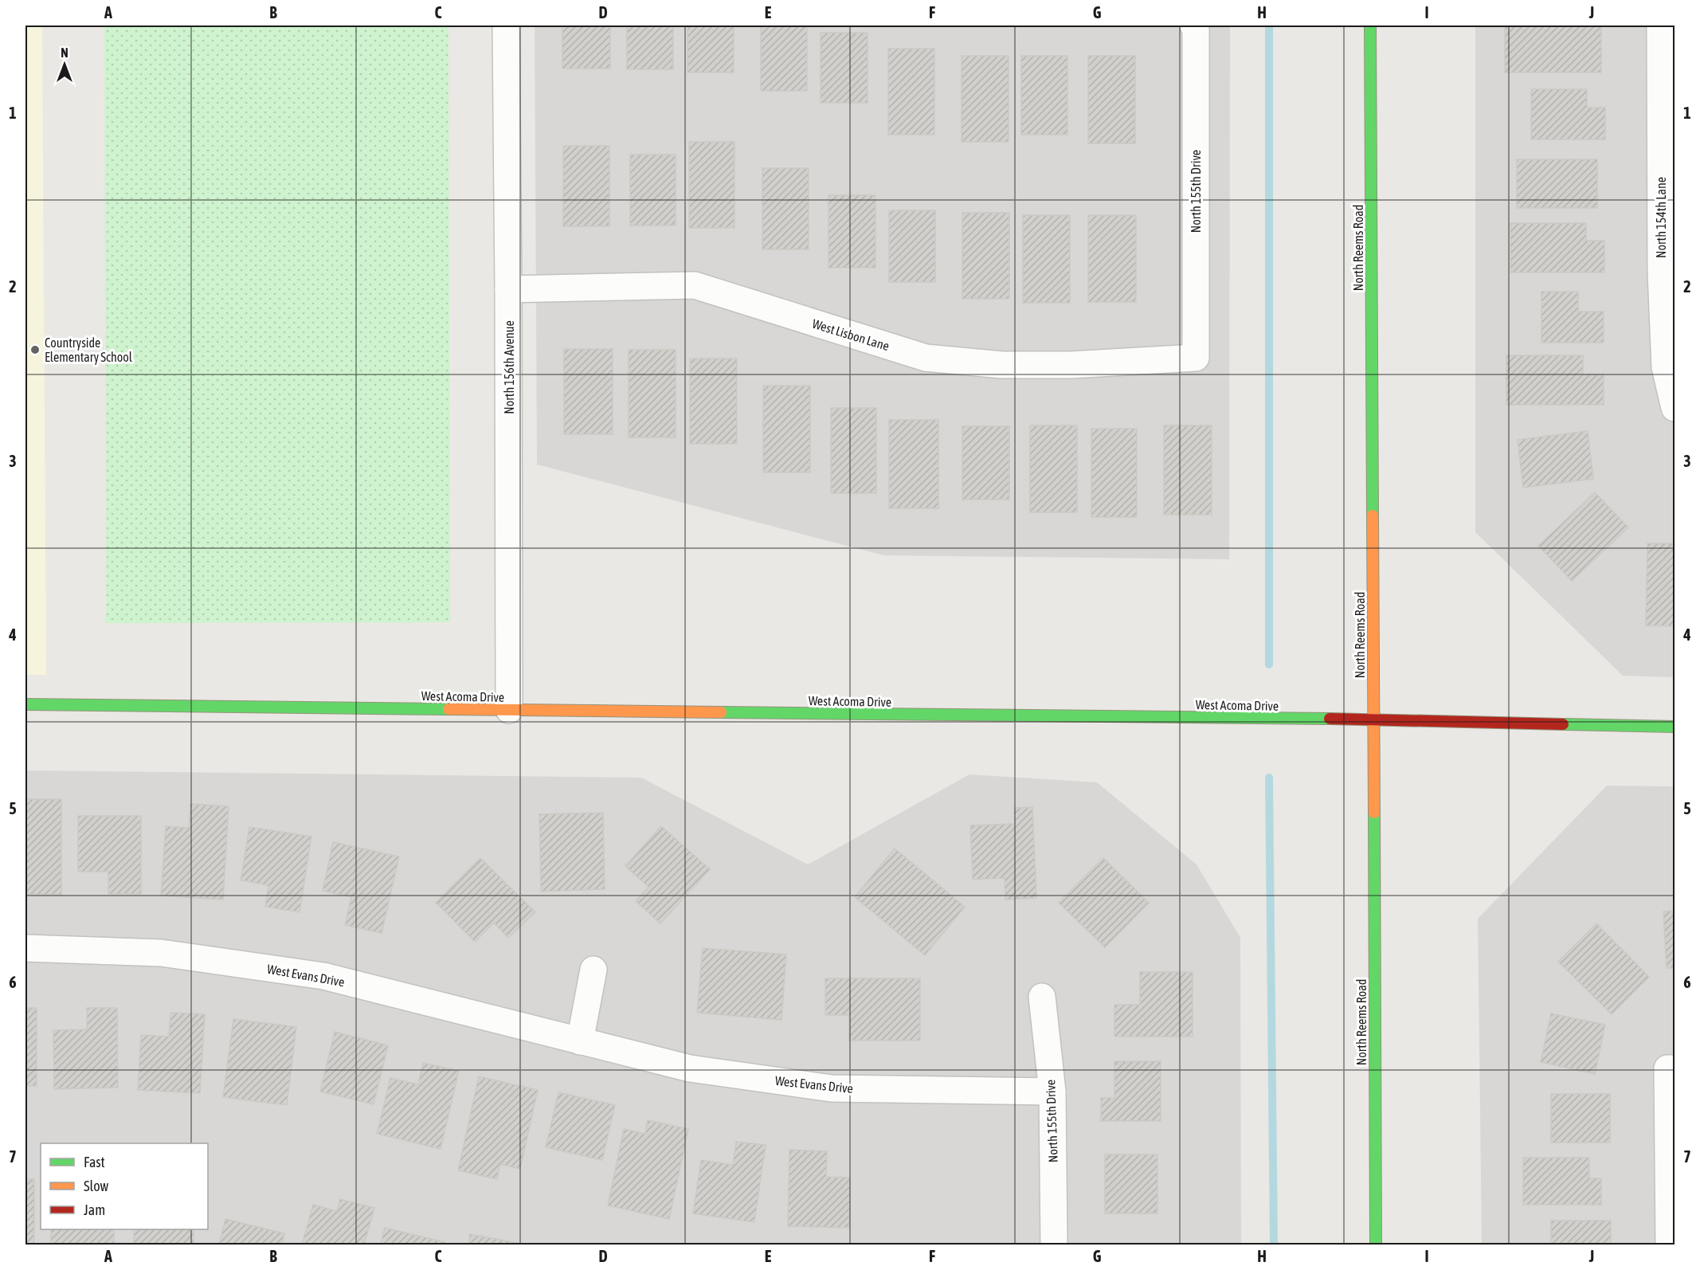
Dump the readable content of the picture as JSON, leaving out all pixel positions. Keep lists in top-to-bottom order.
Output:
{
  "streets": {
    "street": [
      "North 155th Drive",
      "North 154th Lane",
      "North Reems Road",
      "West Lisbon Lane",
      "North 156th Avenue",
      "West Acoma Drive",
      "West Evans Drive"
    ]
  },
  "crossings": [
    ["North 155th Drive", "West Lisbon Lane"],
    ["North 155th Drive", "West Evans Drive"],
    ["North Reems Road", "West Acoma Drive"],
    ["West Lisbon Lane", "North 156th Avenue"],
    ["North 156th Avenue", "West Acoma Drive"]
  ],
  "places": ["Countryside Elementary School"],
  "legend": ["Fast", "Slow", "Jam"],
  "north": "top",
  "grid": {
    "columns": [
      "A",
      "B",
      "C",
      "D",
      "E",
      "F",
      "G",
      "H",
      "I",
      "J"
    ],
    "rows": [
      "1",
      "2",
      "3",
      "4",
      "5",
      "6",
      "7"
    ]
  }
}
